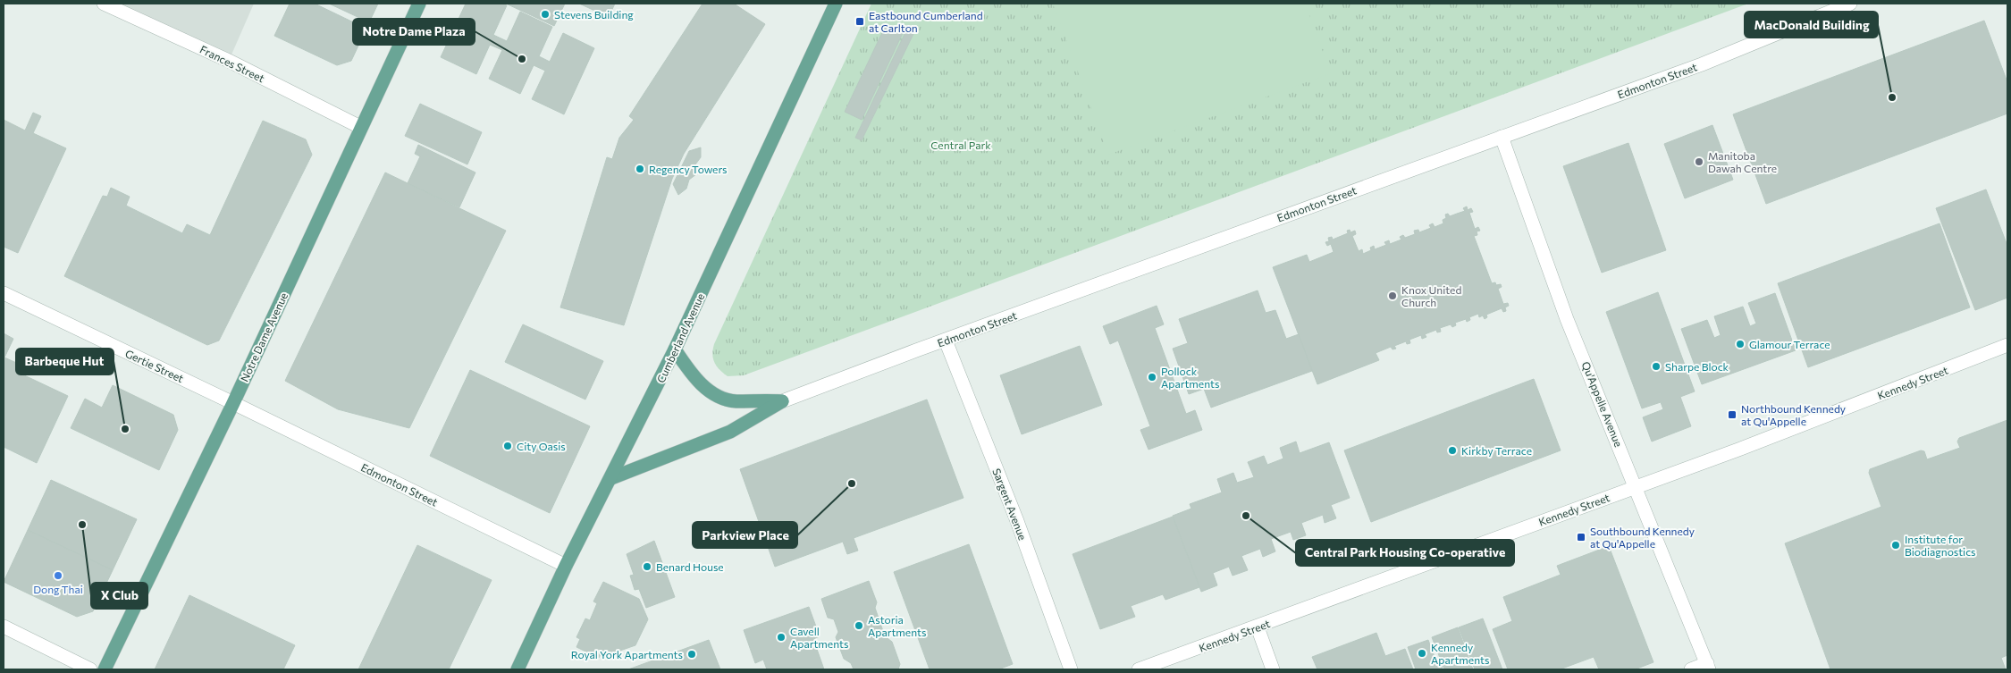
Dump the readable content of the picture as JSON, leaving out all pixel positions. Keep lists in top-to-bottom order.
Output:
{
  "streets": {
    "main road": ["Notre Dame Avenue", "Cumberland Avenue"],
    "street": [
      "Frances Street",
      "Edmonton Street",
      "Gertie Street",
      "Kennedy Street",
      "Qu'Appelle Avenue",
      "Sargent Avenue"
    ]
  },
  "crossings": [
    ["Frances Street", "Notre Dame Avenue"],
    ["Edmonton Street", "Notre Dame Avenue"],
    ["Edmonton Street", "Cumberland Avenue"],
    ["Edmonton Street", "Gertie Street"],
    ["Edmonton Street", "Qu'Appelle Avenue"],
    ["Edmonton Street", "Sargent Avenue"],
    ["Notre Dame Avenue", "Gertie Street"],
    ["Kennedy Street", "Qu'Appelle Avenue"]
  ],
  "parks": ["Central Park"],
  "places": {
    "other": [
      "Stevens Building",
      "Notre Dame Plaza",
      "MacDonald Building",
      "Manitoba Dawah Centre",
      "Regency Towers",
      "Knox United Church",
      "Glamour Terrace",
      "Sharpe Block",
      "Pollock Apartments",
      "Barbeque Hut",
      "City Oasis",
      "Kirkby Terrace",
      "Parkview Place",
      "Central Park Housing Co-operative",
      "X Club",
      "Institute for Biodiagnostics",
      "Benard House",
      "Dong Thai",
      "Astoria Apartments",
      "Cavell Apartments",
      "Kennedy Apartments",
      "Royal York Apartments"
    ],
    "transit": ["Eastbound Cumberland at Carlton", "Northbound Kennedy at Qu'Appelle", "Southbound Kennedy at Qu'Appelle"]
  }
}
